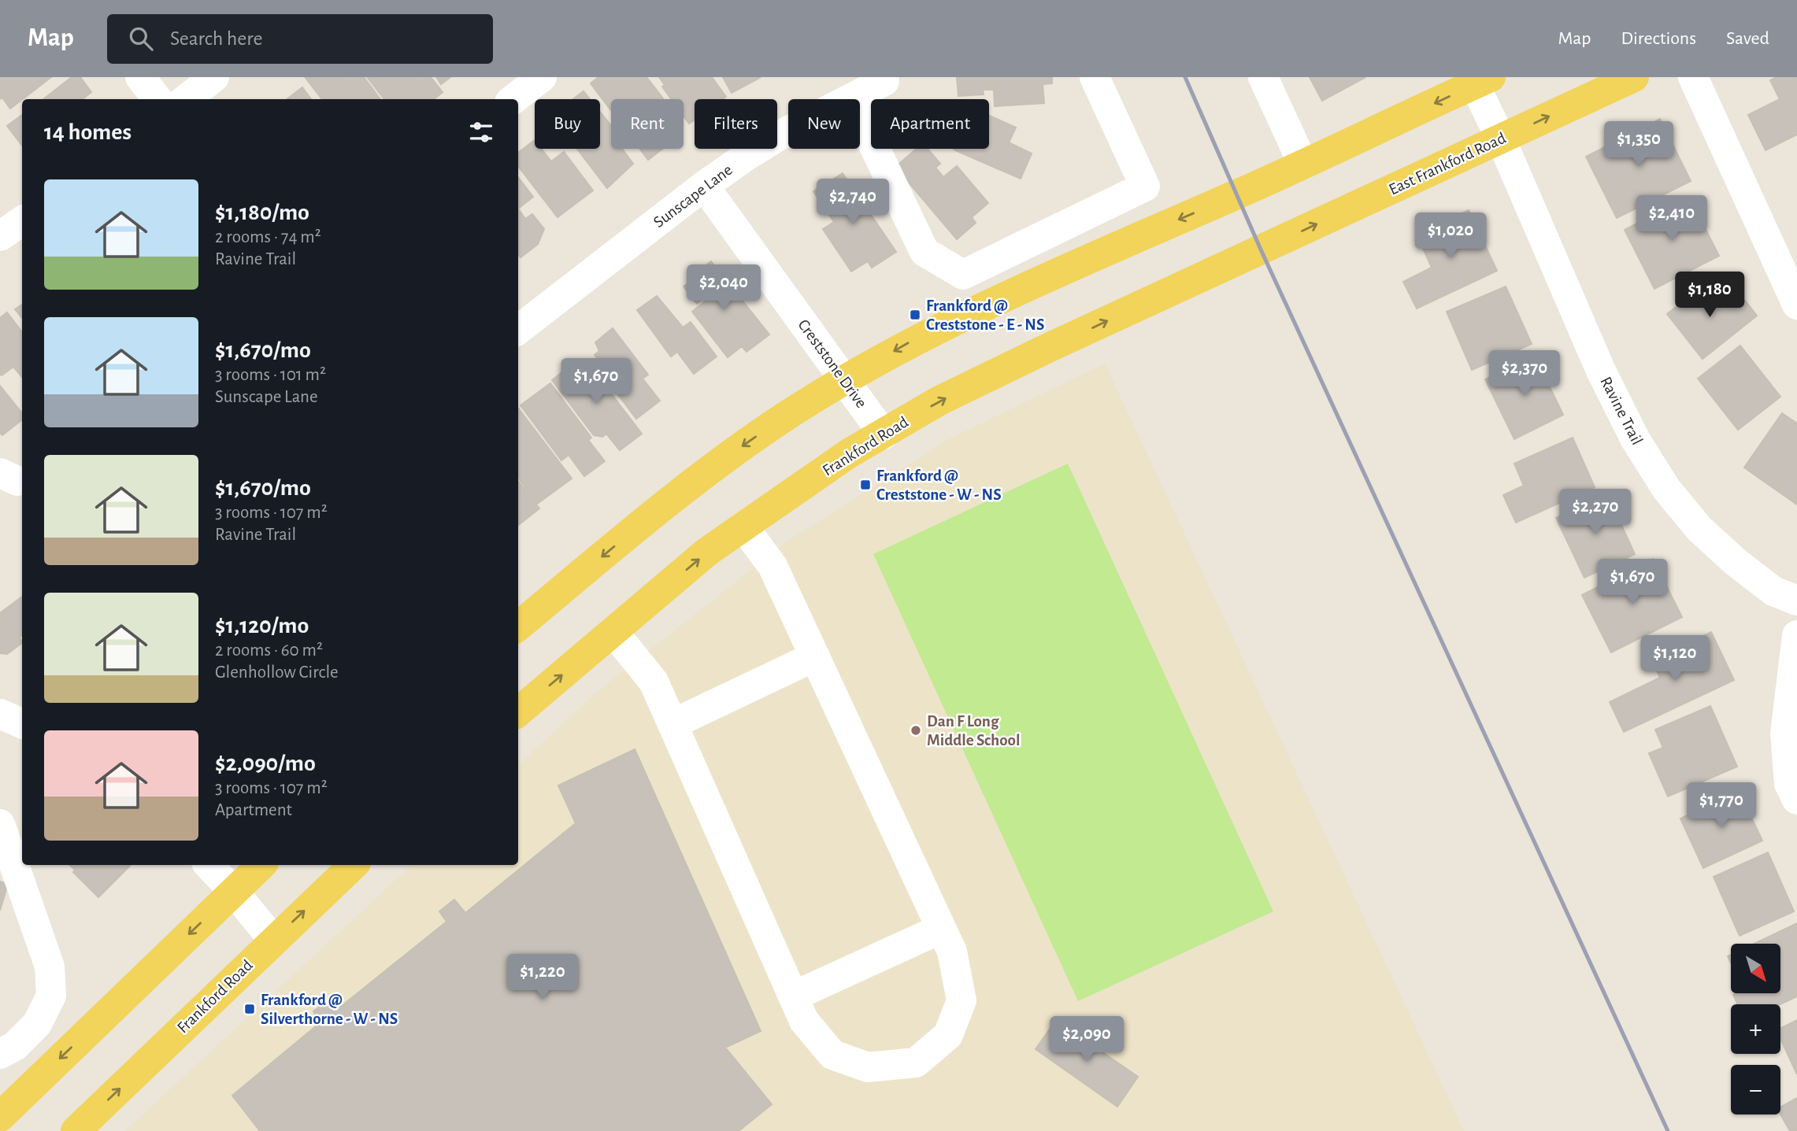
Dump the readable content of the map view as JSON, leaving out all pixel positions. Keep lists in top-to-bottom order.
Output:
{
  "streets": {
    "main road": ["East Frankford Road", "Frankford Road"],
    "street": ["Sunscape Lane", "Creststone Drive", "Ravine Trail"]
  },
  "crossings": [
    ["East Frankford Road", "Ravine Trail"],
    ["East Frankford Road", "Frankford Road"],
    ["Sunscape Lane", "Creststone Drive"],
    ["Creststone Drive", "Frankford Road"]
  ],
  "places": {
    "transit": ["Frankford @ Creststone - E - NS", "Frankford @ Creststone - W - NS", "Frankford @ Silverthorne - W - NS"],
    "other": ["Dan F Long Middle School"]
  },
  "north": "bottom right",
  "page": {
    "header": "Map",
    "search": "Search here",
    "nav": ["Map", "Directions", "Saved"],
    "chip": [
      "Buy",
      "Rent",
      "Filters",
      "New",
      "Apartment"
    ],
    "heading": "14 homes",
    "price": [
      "$1,350",
      "$2,740",
      "$2,410",
      "$1,020",
      "$2,040",
      "$1,180",
      "$2,370",
      "$1,670",
      "$2,270",
      "$1,670",
      "$1,120",
      "$1,770",
      "$1,220",
      "$2,090"
    ],
    "list": [
      {
        "name": "$1,180/mo",
        "note": "2 rooms · 74 m² · Ravine Trail"
      },
      {
        "name": "$1,670/mo",
        "note": "3 rooms · 101 m² · Sunscape Lane"
      },
      {
        "name": "$1,670/mo",
        "note": "3 rooms · 107 m² · Ravine Trail"
      },
      {
        "name": "$1,120/mo",
        "note": "2 rooms · 60 m² · Glenhollow Circle"
      },
      {
        "name": "$2,090/mo",
        "note": "3 rooms · 107 m² · Apartment"
      }
    ],
    "map_buttons": ["+", "−"]
  }
}
